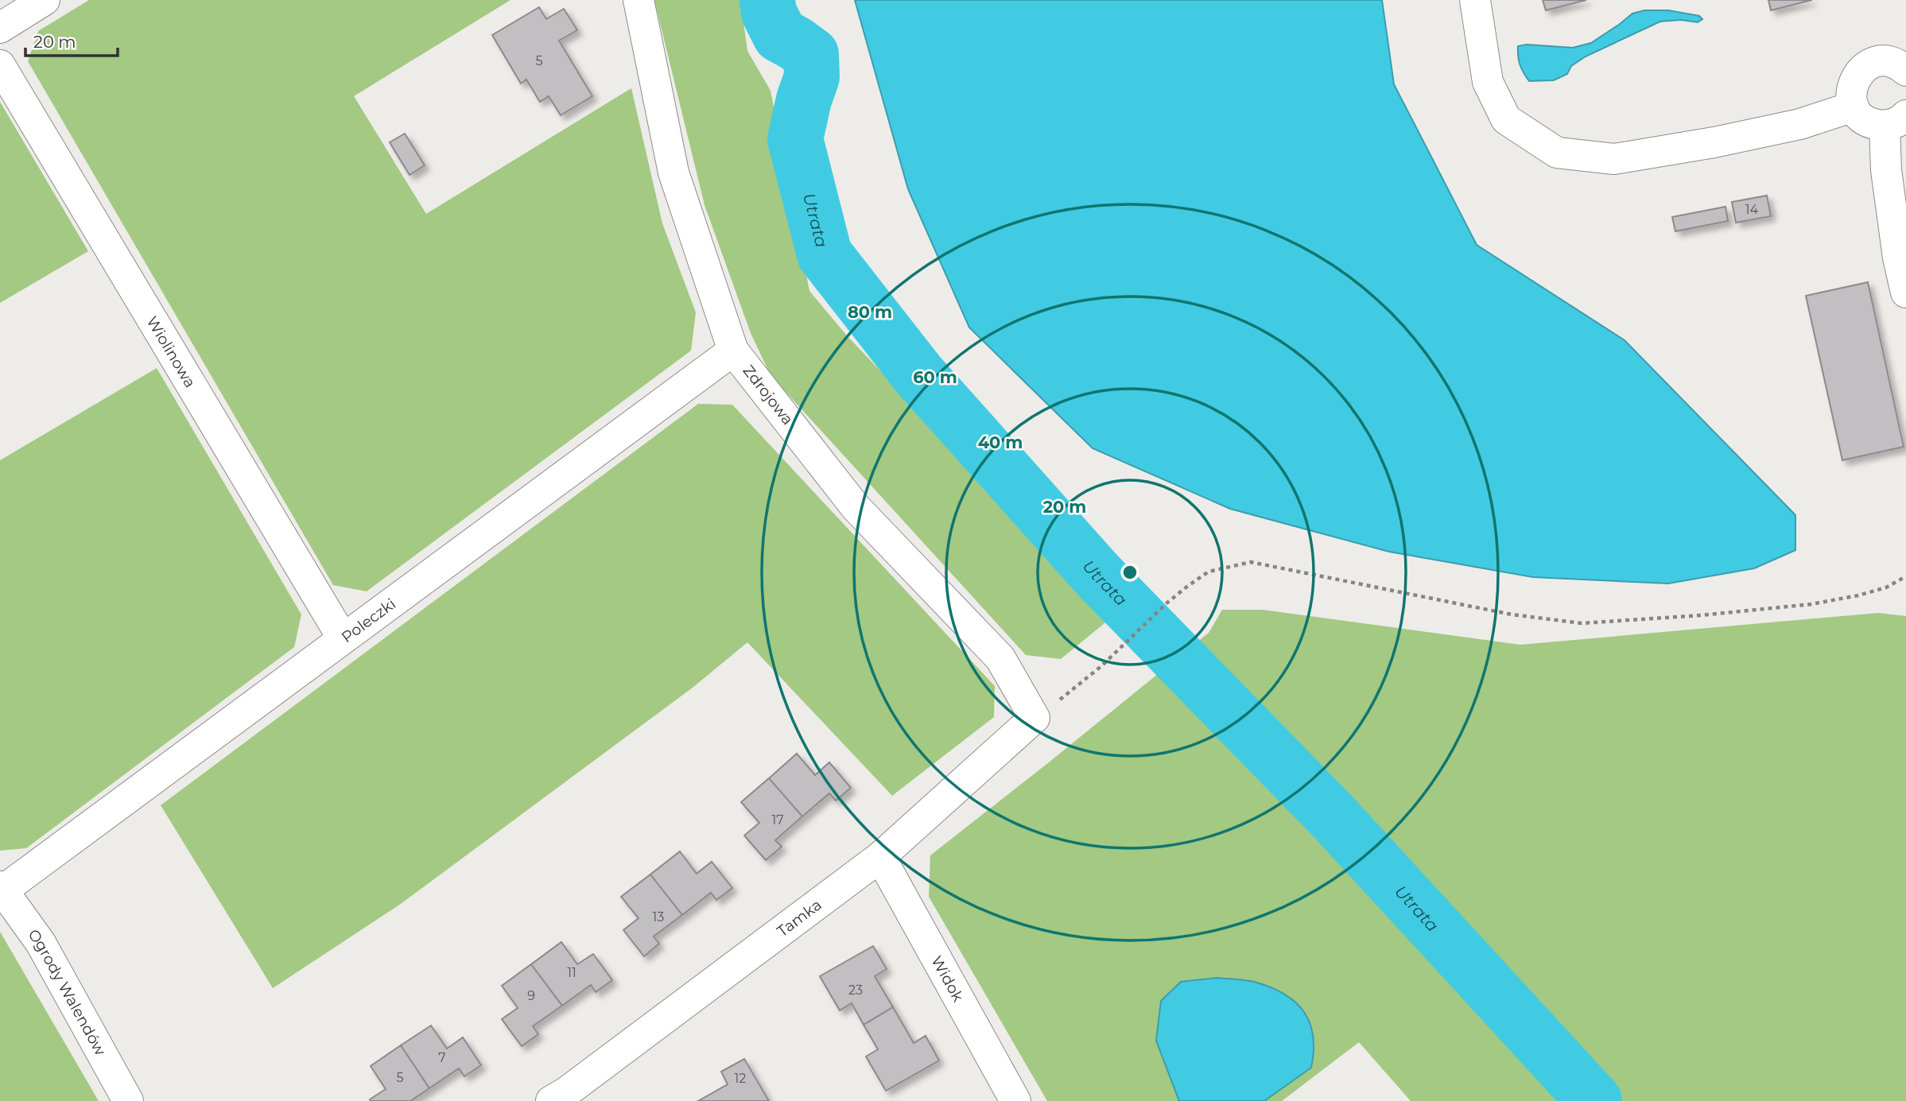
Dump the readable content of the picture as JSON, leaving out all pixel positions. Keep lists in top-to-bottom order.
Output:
{
  "streets": {
    "street": [
      "Wiolinowa",
      "Zdrojowa",
      "Poleczki",
      "Tamka",
      "Widok",
      "Ogrody Walendów"
    ]
  },
  "crossings": [
    ["Wiolinowa", "Poleczki"],
    ["Zdrojowa", "Poleczki"],
    ["Zdrojowa", "Tamka"],
    ["Poleczki", "Ogrody Walendów"],
    ["Tamka", "Widok"]
  ],
  "water": ["Utrata"],
  "house_numbers": [
    "5",
    "14",
    "17",
    "13",
    "11",
    "23",
    "9",
    "7",
    "5",
    "12"
  ],
  "scale_bar": "20 m",
  "rings": [
    "80 m",
    "60 m",
    "40 m",
    "20 m"
  ]
}
